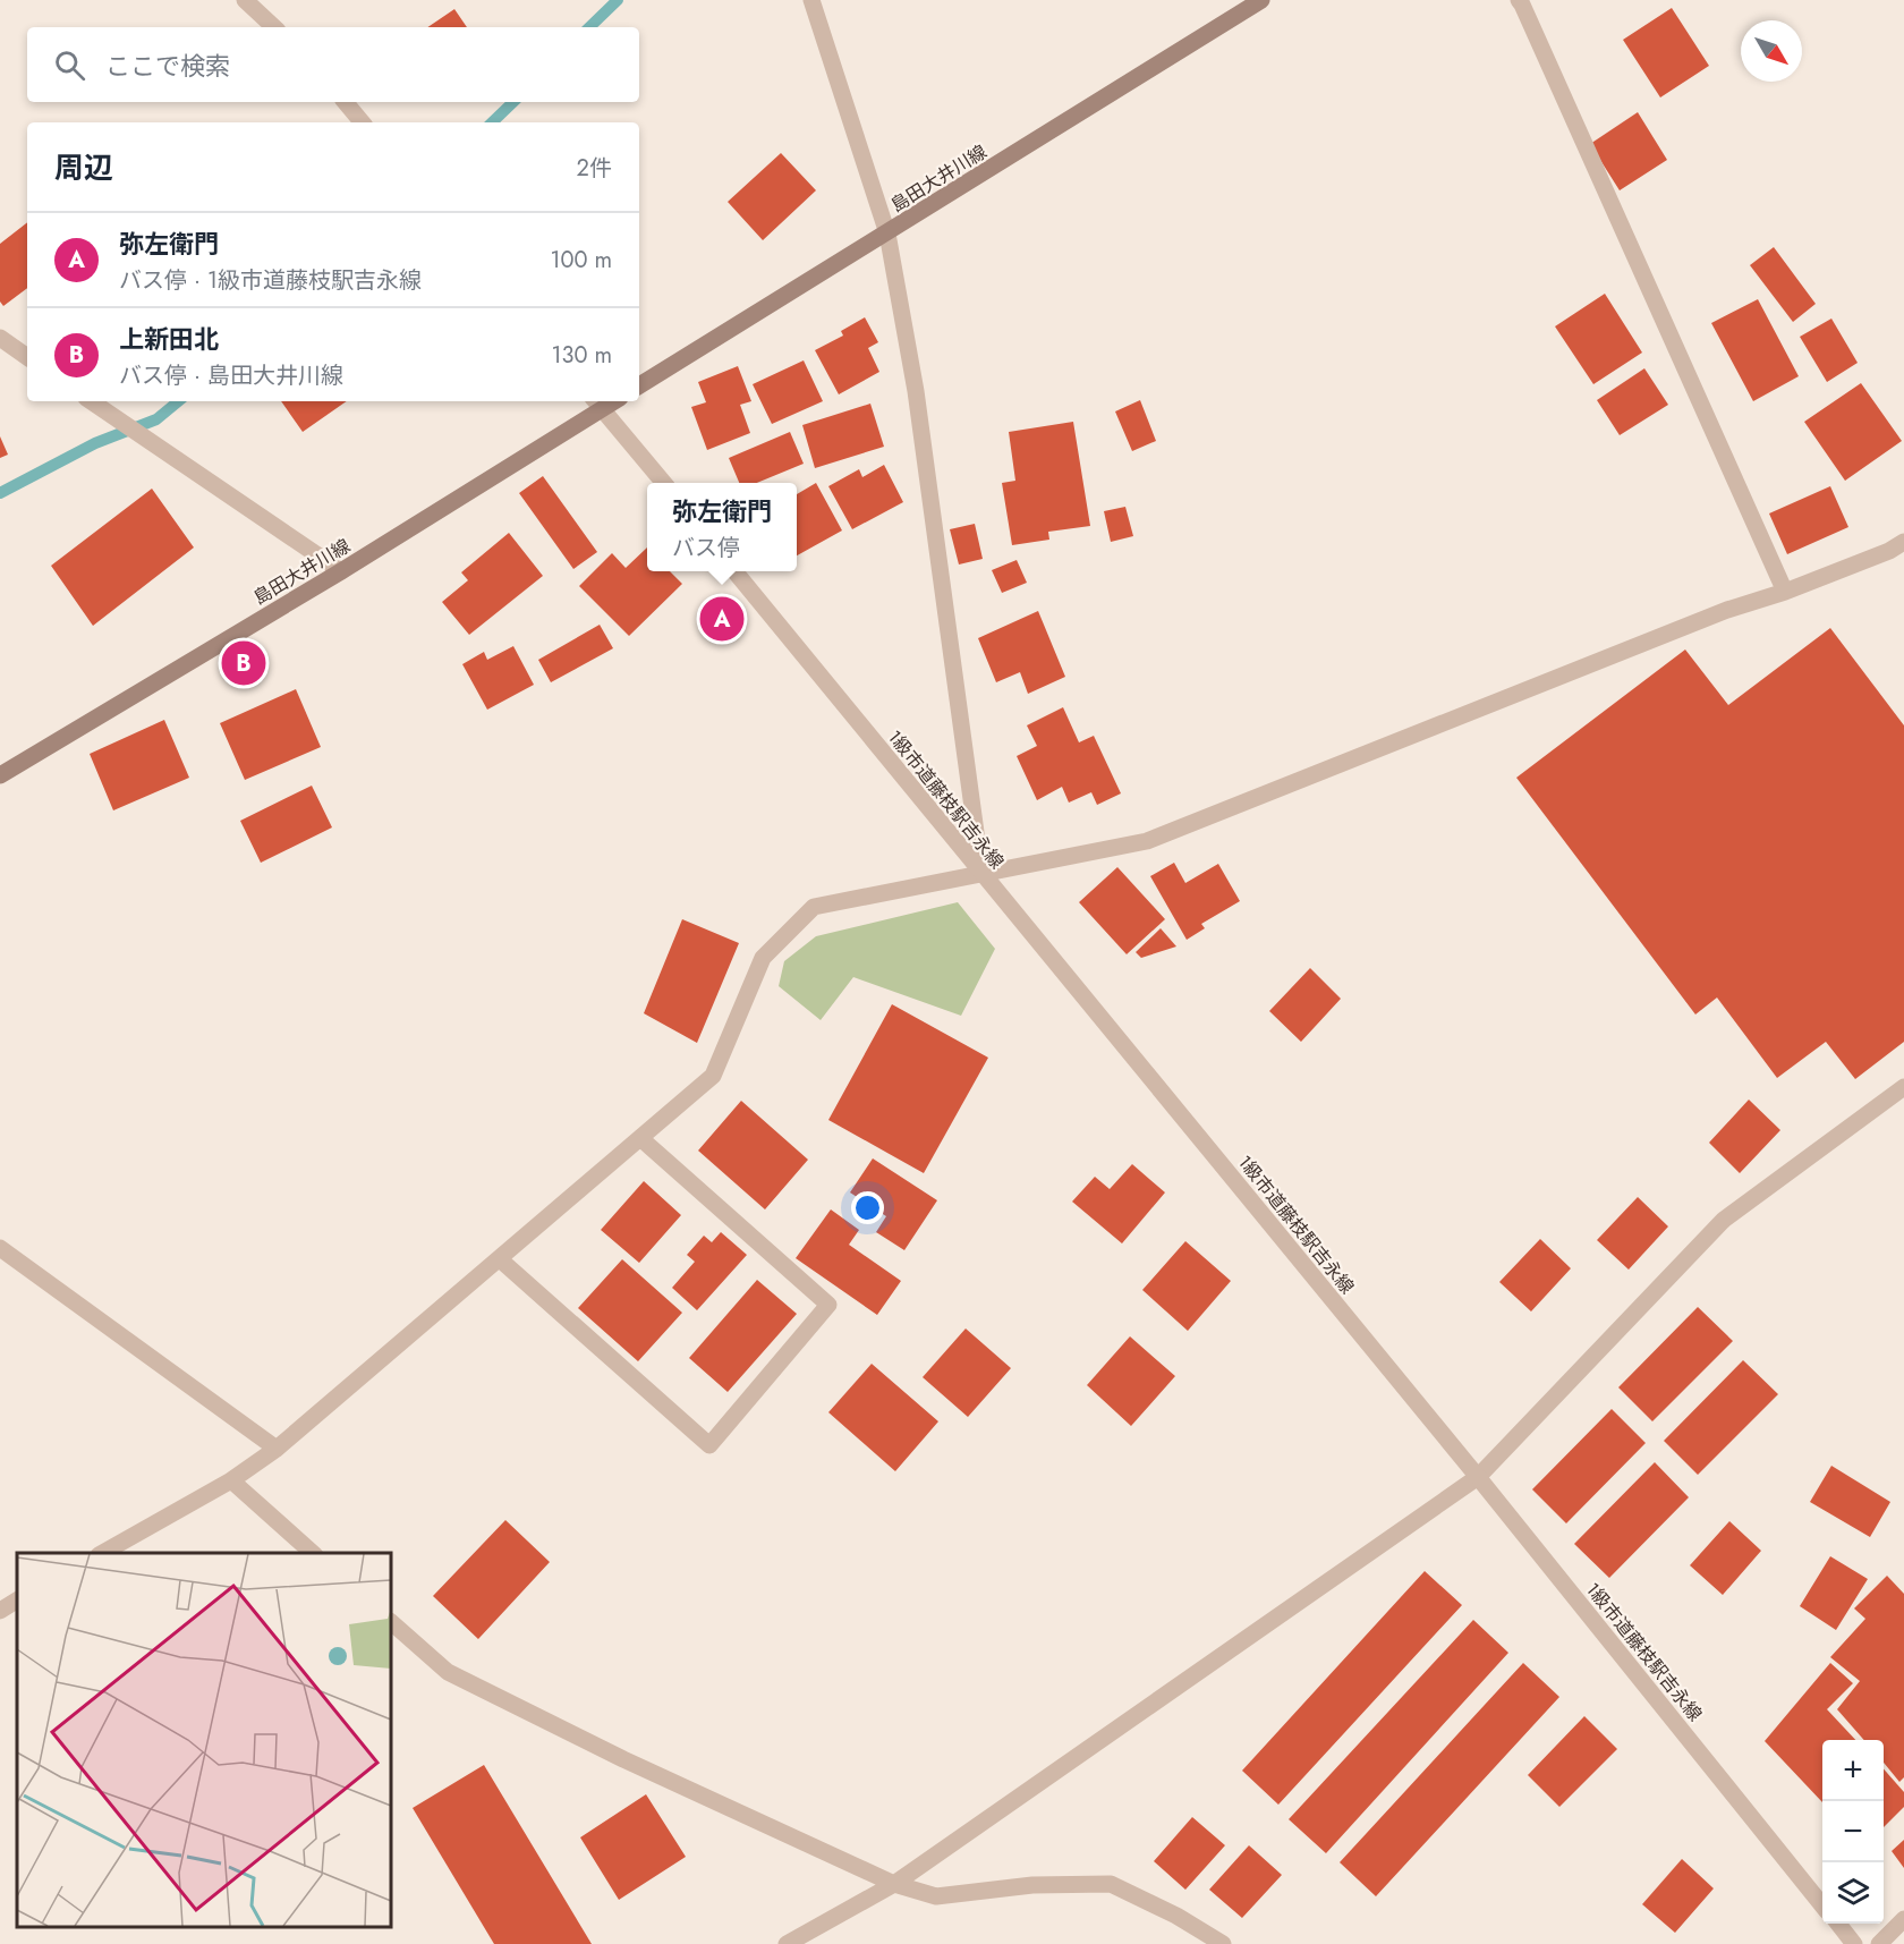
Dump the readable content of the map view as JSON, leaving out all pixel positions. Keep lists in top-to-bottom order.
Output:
{
  "streets": {
    "main road": ["島田大井川線"],
    "street": ["1級市道藤枝駅吉永線"]
  },
  "north": "bottom right",
  "page": {
    "search": "ここで検索",
    "heading": ["周辺", "2件"],
    "list": [
      {
        "mark": "A",
        "name": "弥左衛門",
        "note": "バス停 · 1級市道藤枝駅吉永線",
        "value": "100 m"
      },
      {
        "mark": "B",
        "name": "上新田北",
        "note": "バス停 · 島田大井川線",
        "value": "130 m"
      }
    ],
    "popup": ["弥左衛門", "バス停"],
    "pins": ["A", "B"],
    "map_buttons": ["+", "−"]
  }
}
